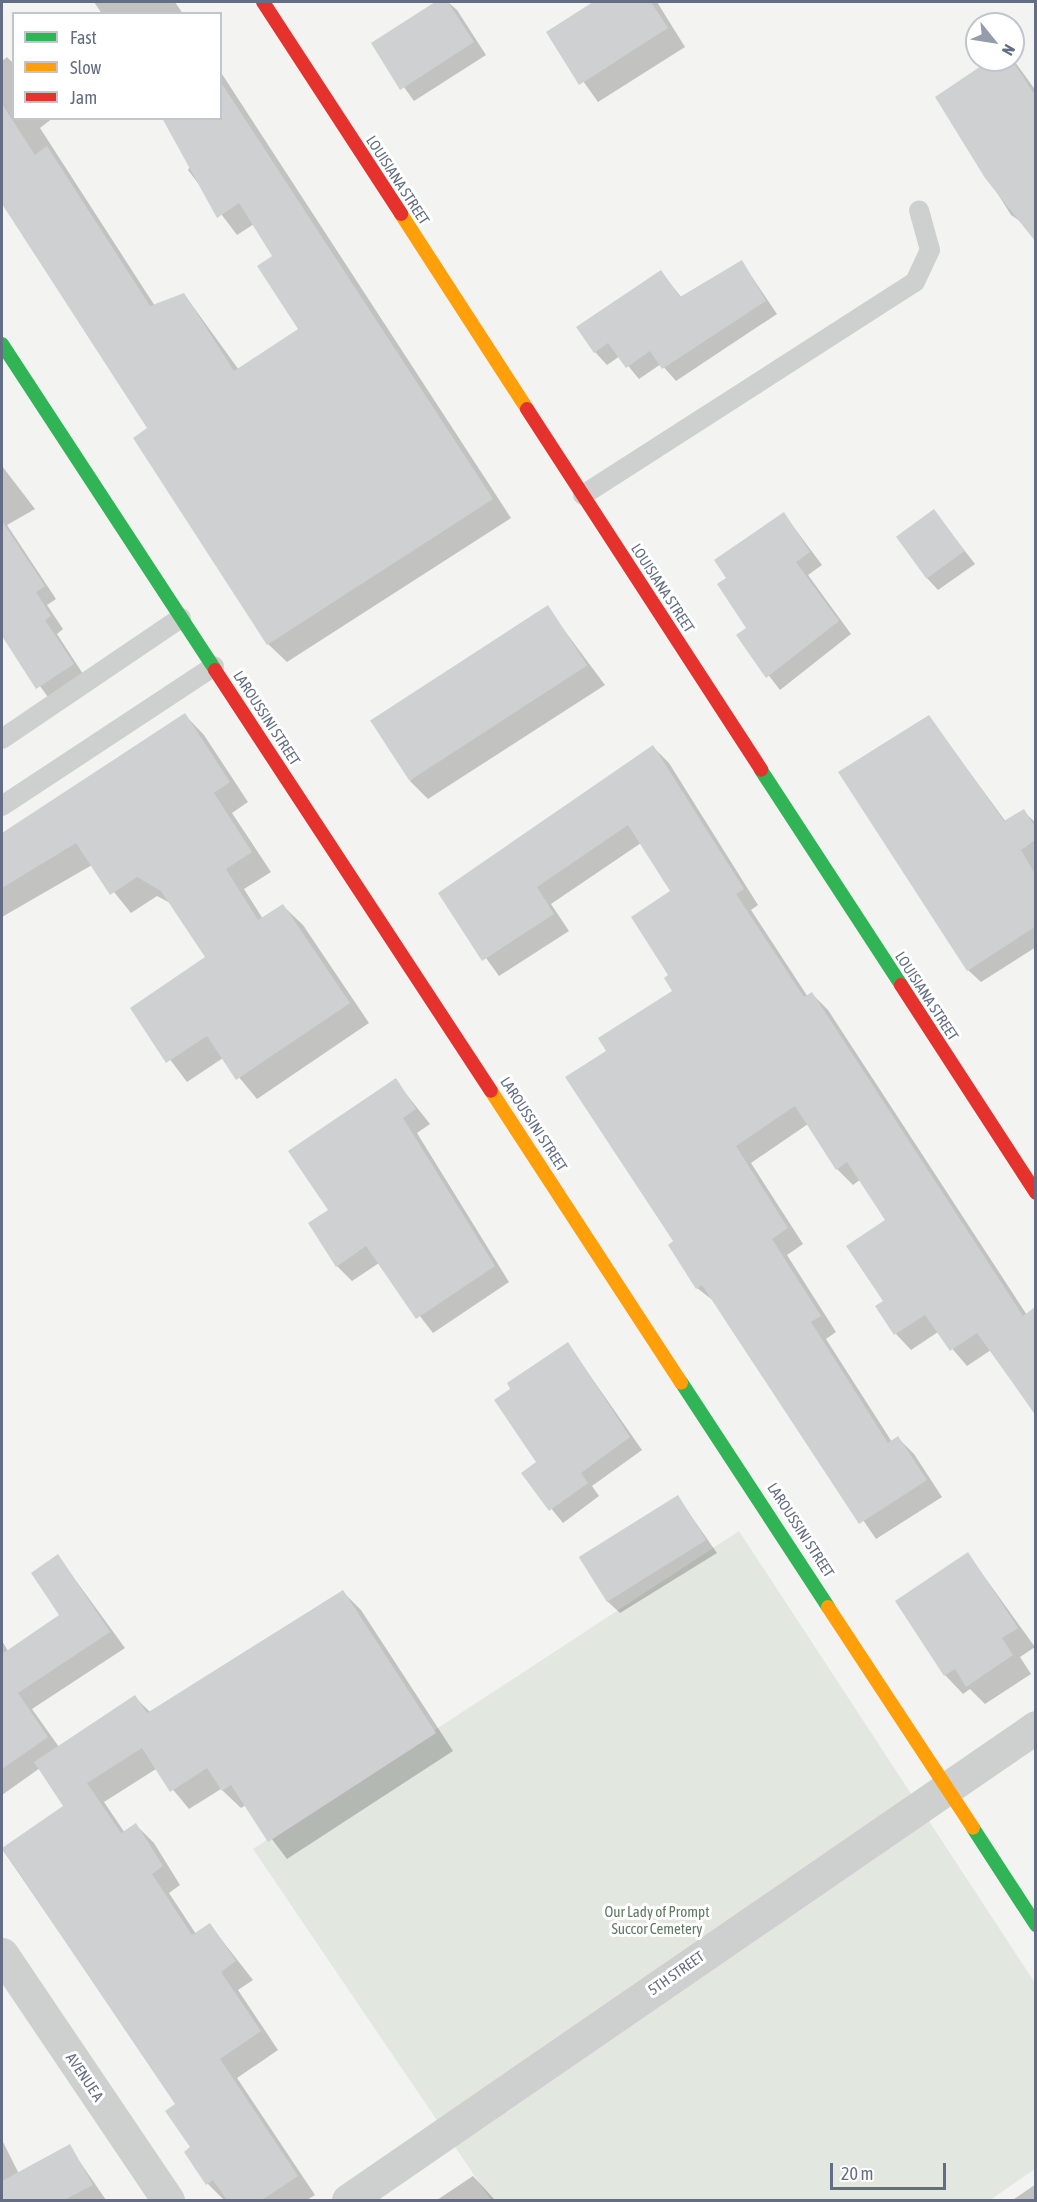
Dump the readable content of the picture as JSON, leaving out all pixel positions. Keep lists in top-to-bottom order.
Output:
{
  "streets": {
    "street": [
      "LOUISIANA STREET",
      "LAROUSSINI STREET",
      "5TH STREET",
      "AVENUE A"
    ]
  },
  "crossings": [
    ["LAROUSSINI STREET", "5TH STREET"]
  ],
  "parks": ["Our Lady of Prompt Succor Cemetery"],
  "legend": ["Fast", "Slow", "Jam"],
  "scale_bar": "20 m",
  "north": "bottom right"
}
